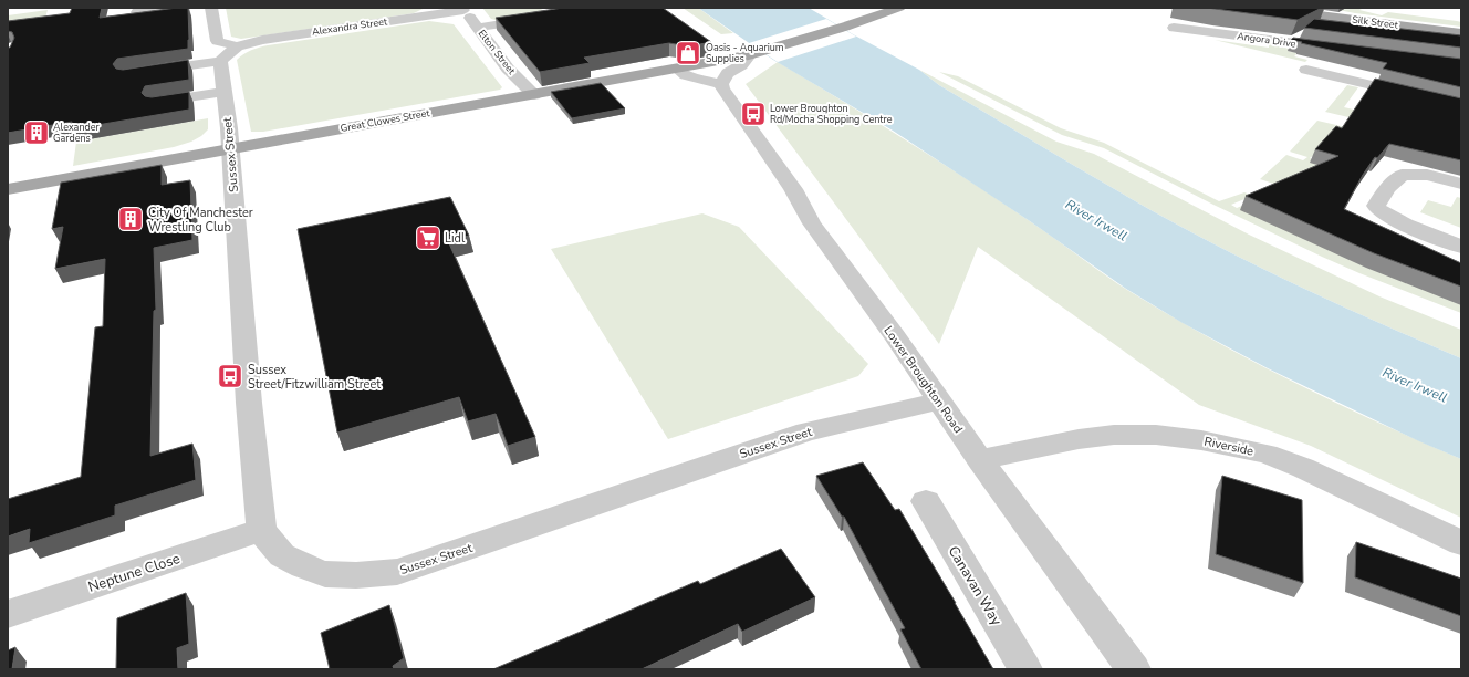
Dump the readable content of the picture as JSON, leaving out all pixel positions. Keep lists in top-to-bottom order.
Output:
{
  "streets": {
    "main road": ["Silk Street", "Great Clowes Street"],
    "street": [
      "Alexandra Street",
      "Angora Drive",
      "Elton Street",
      "Sussex Street",
      "Lower Broughton Road",
      "Riverside",
      "Neptune Close",
      "Canavan Way"
    ]
  },
  "crossings": [
    ["Alexandra Street", "Elton Street"],
    ["Alexandra Street", "Sussex Street"],
    ["Elton Street", "Great Clowes Street"],
    ["Great Clowes Street", "Sussex Street"],
    ["Sussex Street", "Lower Broughton Road"],
    ["Sussex Street", "Neptune Close"],
    ["Lower Broughton Road", "Riverside"]
  ],
  "water": ["River Irwell"],
  "places": {
    "shop": ["Oasis - Aquarium Supplies"],
    "bus stop": ["Lower Broughton Rd/Mocha Shopping Centre", "Sussex Street/Fitzwilliam Street"],
    "building": ["Alexander Gardens", "City Of Manchester Wrestling Club"],
    "supermarket": ["Lidl"]
  }
}
